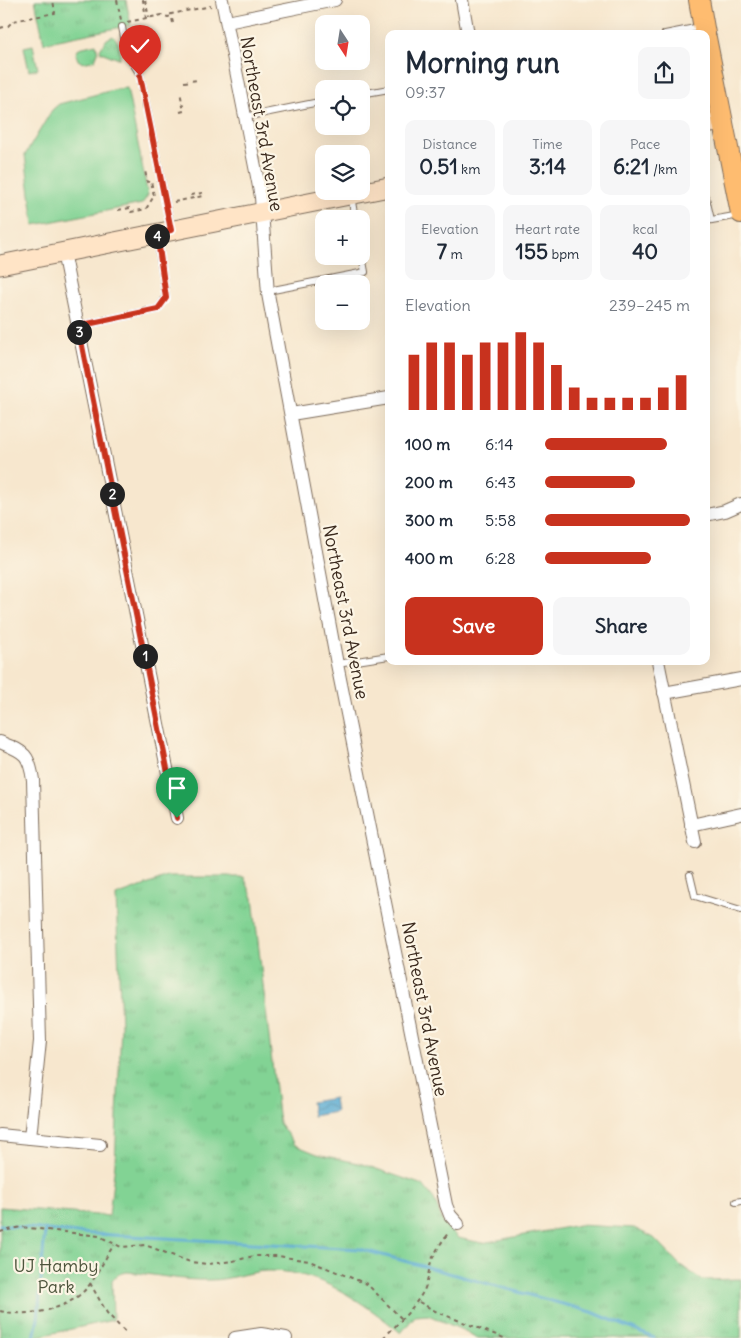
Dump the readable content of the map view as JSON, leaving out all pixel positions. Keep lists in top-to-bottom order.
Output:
{
  "streets": {
    "street": ["Northeast 3rd Avenue"]
  },
  "parks": ["UJ Hamby Park"],
  "north": "bottom",
  "page": {
    "map_buttons": ["+", "−"],
    "heading": ["Morning run", "09:37"],
    "stats": [
      ["Distance", "0.51 km"],
      ["Time", "3:14"],
      ["Pace", "6:21 /km"],
      ["Elevation", "7 m"],
      ["Heart rate", "155 bpm"],
      ["kcal", "40"]
    ],
    "pins": [
      "4",
      "3",
      "2",
      "1"
    ],
    "chart": ["Elevation", "239–245 m"],
    "list": [
      {
        "name": "100 m",
        "note": "6:14"
      },
      {
        "name": "200 m",
        "note": "6:43"
      },
      {
        "name": "300 m",
        "note": "5:58"
      },
      {
        "name": "400 m",
        "note": "6:28"
      }
    ],
    "buttons": ["Save", "Share"]
  }
}
